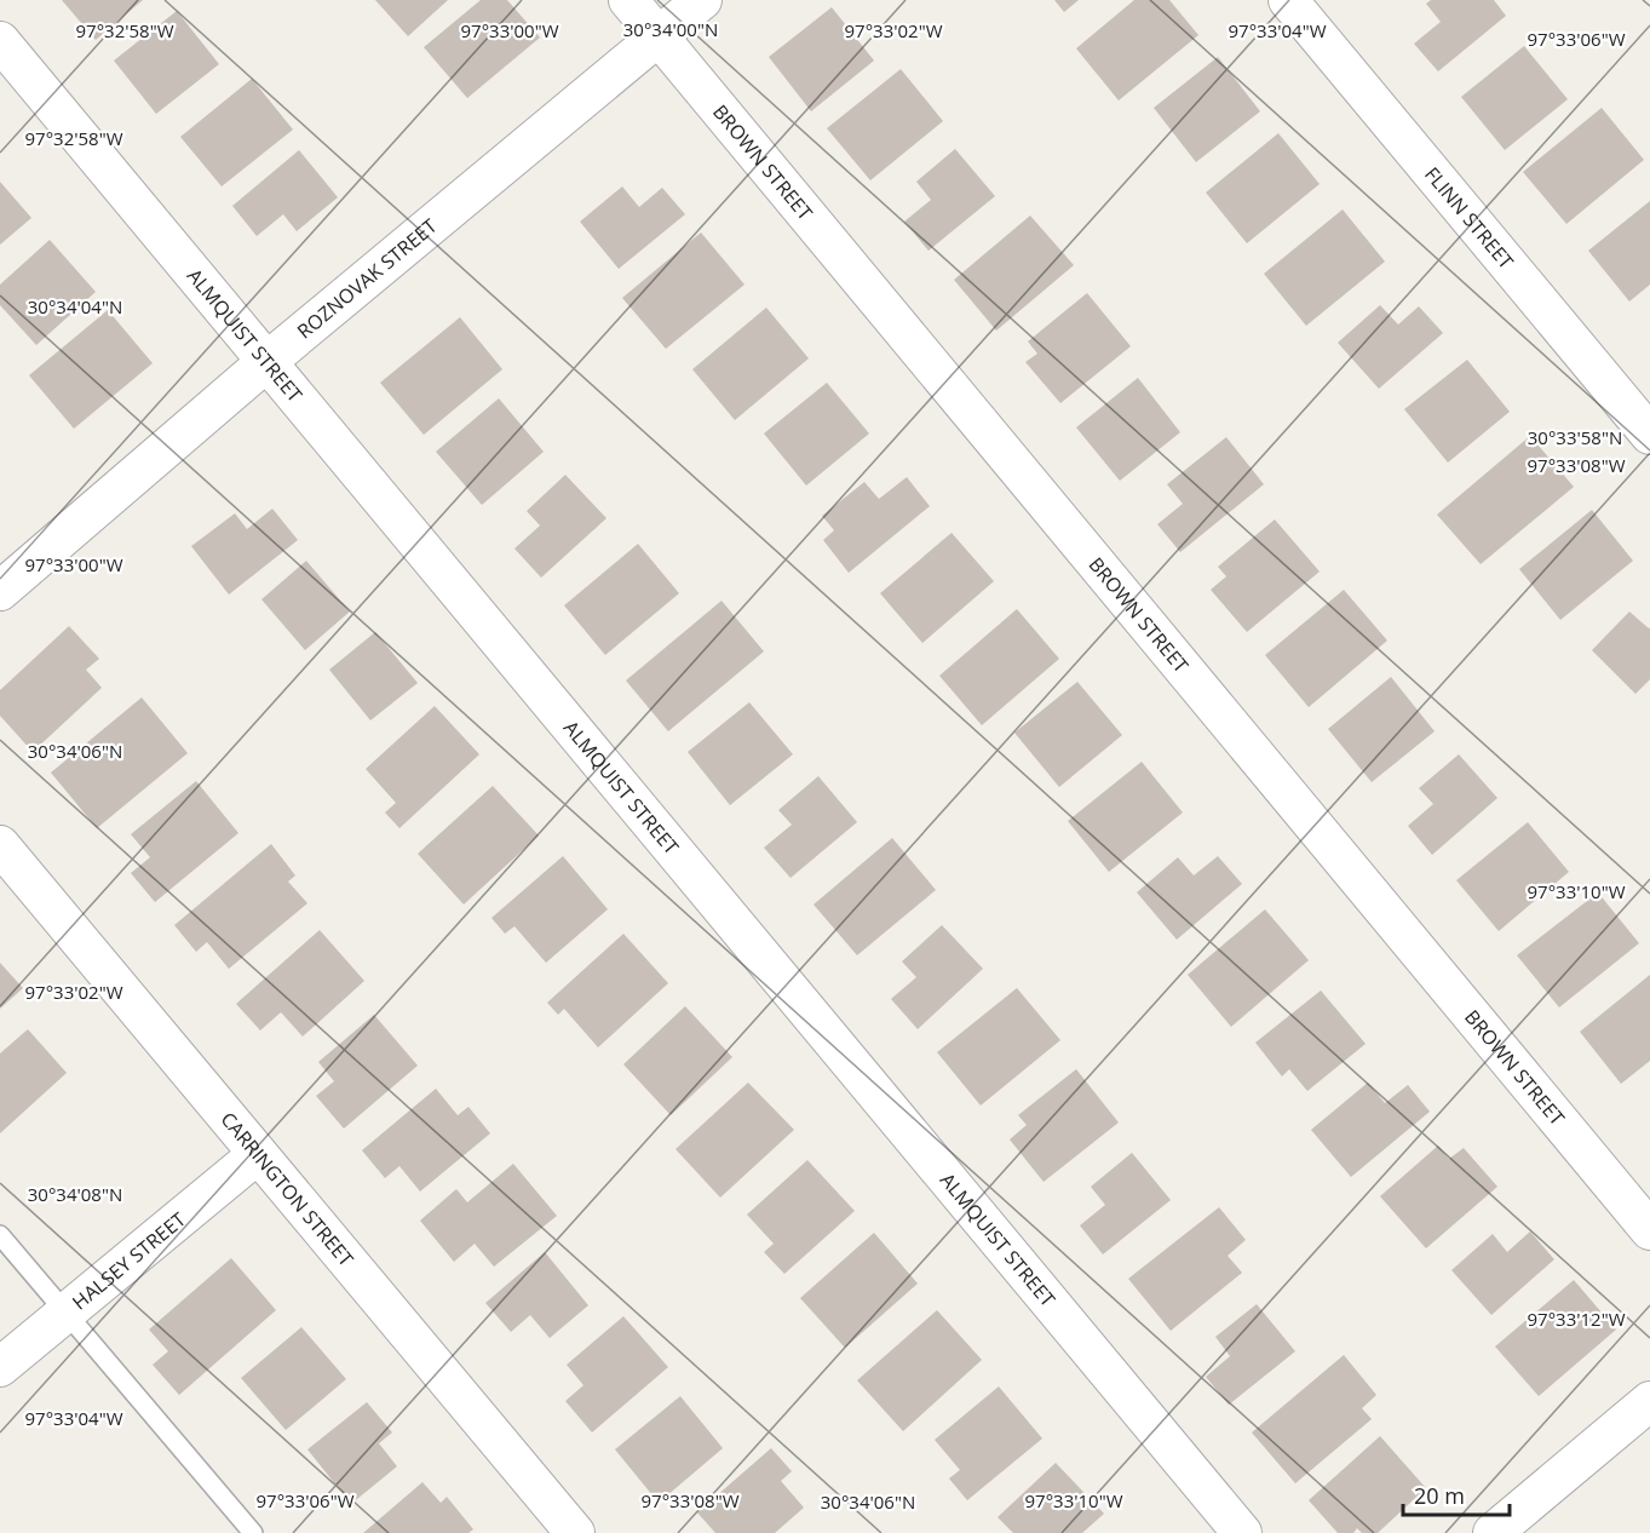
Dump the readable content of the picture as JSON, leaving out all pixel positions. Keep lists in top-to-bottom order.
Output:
{
  "streets": {
    "street": [
      "BROWN STREET",
      "FLINN STREET",
      "ROZNOVAK STREET",
      "ALMQUIST STREET",
      "CARRINGTON STREET",
      "HALSEY STREET"
    ]
  },
  "crossings": [
    ["BROWN STREET", "ROZNOVAK STREET"],
    ["ROZNOVAK STREET", "ALMQUIST STREET"],
    ["CARRINGTON STREET", "HALSEY STREET"]
  ],
  "scale_bar": "20 m",
  "coordinates": [
    "30°34'00\"N",
    "97°32'58\"W",
    "97°33'00\"W",
    "97°33'02\"W",
    "97°33'04\"W",
    "97°33'06\"W",
    "30°34'04\"N",
    "30°33'58\"N",
    "97°33'08\"W",
    "30°34'06\"N",
    "97°33'10\"W",
    "30°34'08\"N",
    "97°33'12\"W"
  ]
}
